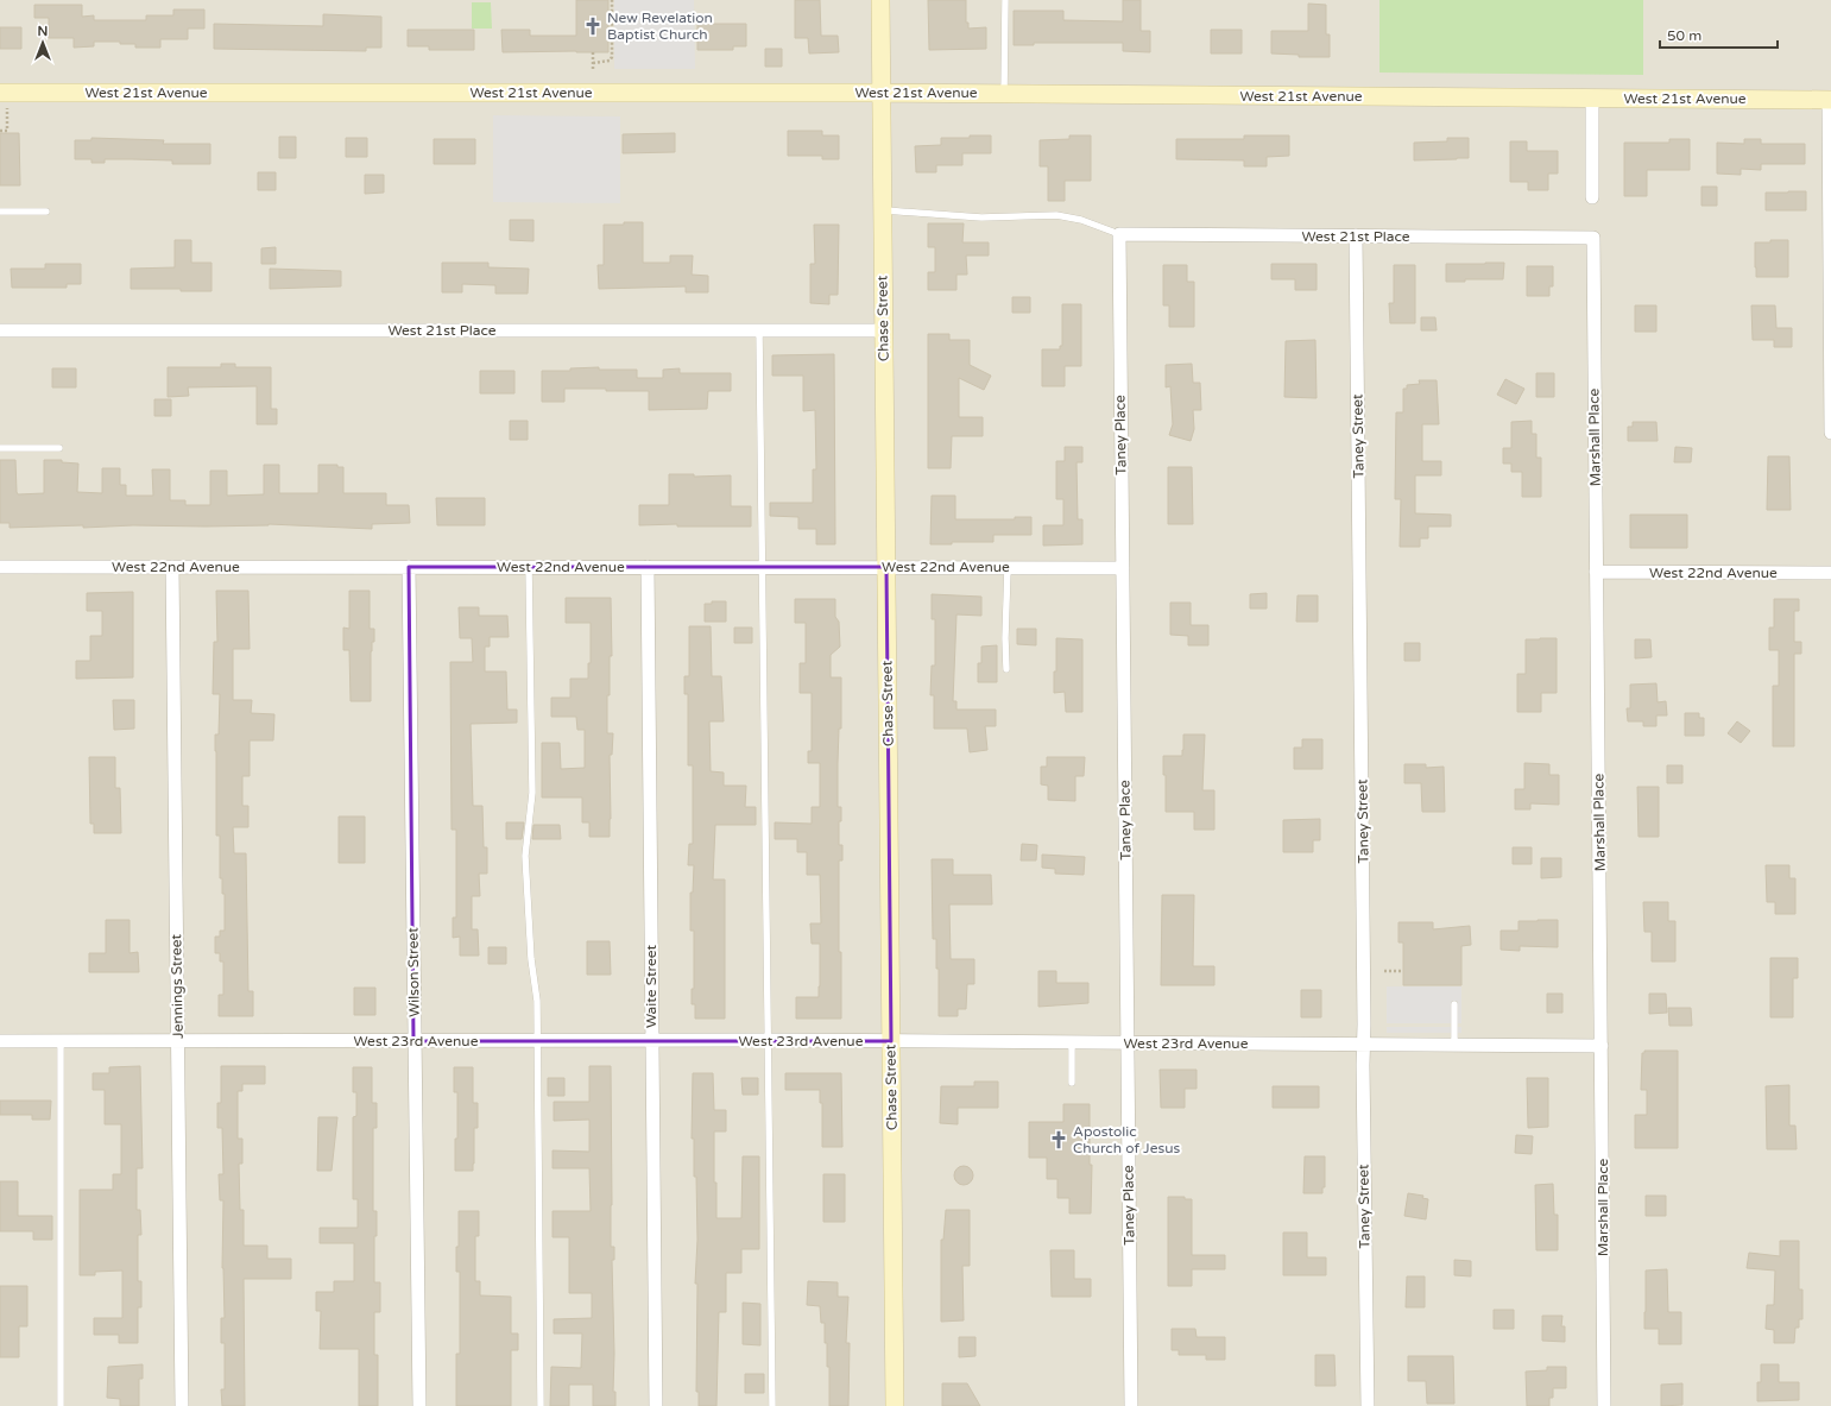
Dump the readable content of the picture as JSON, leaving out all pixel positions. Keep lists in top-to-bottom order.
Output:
{
  "streets": {
    "street": [
      "West 21st Avenue",
      "West 21st Place",
      "Chase Street",
      "Taney Place",
      "Taney Street",
      "Marshall Place",
      "West 22nd Avenue",
      "Wilson Street",
      "Jennings Street",
      "Waite Street",
      "West 23rd Avenue"
    ]
  },
  "crossings": [
    ["West 21st Avenue", "Chase Street"],
    ["West 21st Place", "Chase Street"],
    ["West 21st Place", "Taney Place"],
    ["West 21st Place", "Taney Street"],
    ["West 21st Place", "Marshall Place"],
    ["Chase Street", "West 22nd Avenue"],
    ["Chase Street", "West 23rd Avenue"],
    ["Taney Place", "West 22nd Avenue"],
    ["Taney Place", "West 23rd Avenue"],
    ["Taney Street", "West 23rd Avenue"],
    ["Marshall Place", "West 22nd Avenue"],
    ["Marshall Place", "West 23rd Avenue"],
    ["West 22nd Avenue", "Wilson Street"],
    ["West 22nd Avenue", "Jennings Street"],
    ["West 22nd Avenue", "Waite Street"],
    ["Wilson Street", "West 23rd Avenue"],
    ["Jennings Street", "West 23rd Avenue"],
    ["Waite Street", "West 23rd Avenue"]
  ],
  "places": {
    "church": ["New Revelation Baptist Church", "Apostolic Church of Jesus"]
  },
  "scale_bar": "50 m",
  "north": "top"
}
